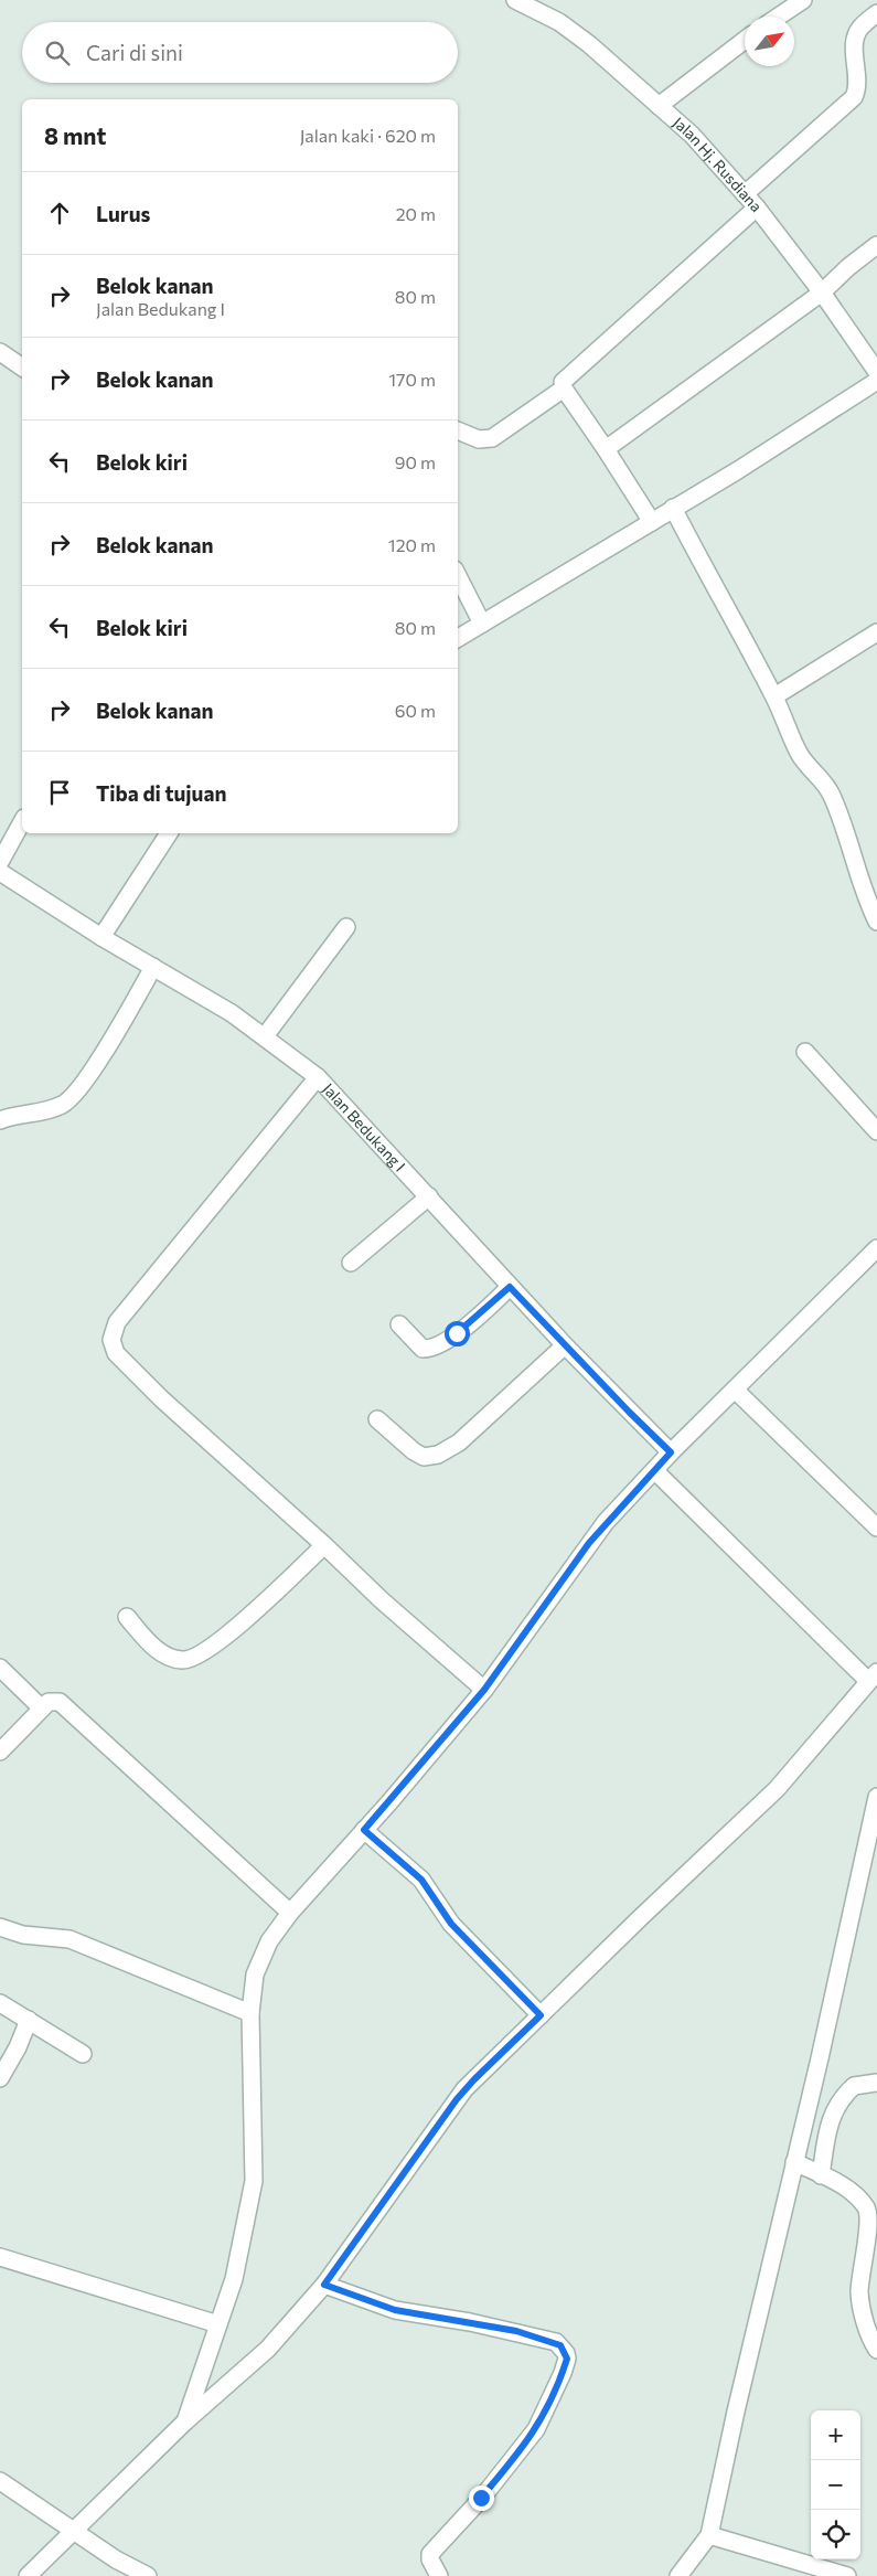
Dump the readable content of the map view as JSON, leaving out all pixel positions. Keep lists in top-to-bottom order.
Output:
{
  "streets": {
    "street": ["Jalan Hj. Rusdiana", "Jalan Bedukang I"]
  },
  "north": "top right",
  "page": {
    "search": "Cari di sini",
    "heading": ["8 mnt", "Jalan kaki · 620 m"],
    "list": [
      ["Lurus", "20 m"],
      ["Belok kanan", "Jalan Bedukang I", "80 m"],
      ["Belok kanan", "170 m"],
      ["Belok kiri", "90 m"],
      ["Belok kanan", "120 m"],
      ["Belok kiri", "80 m"],
      ["Belok kanan", "60 m"],
      "Tiba di tujuan"
    ],
    "map_buttons": ["+", "−"]
  }
}
